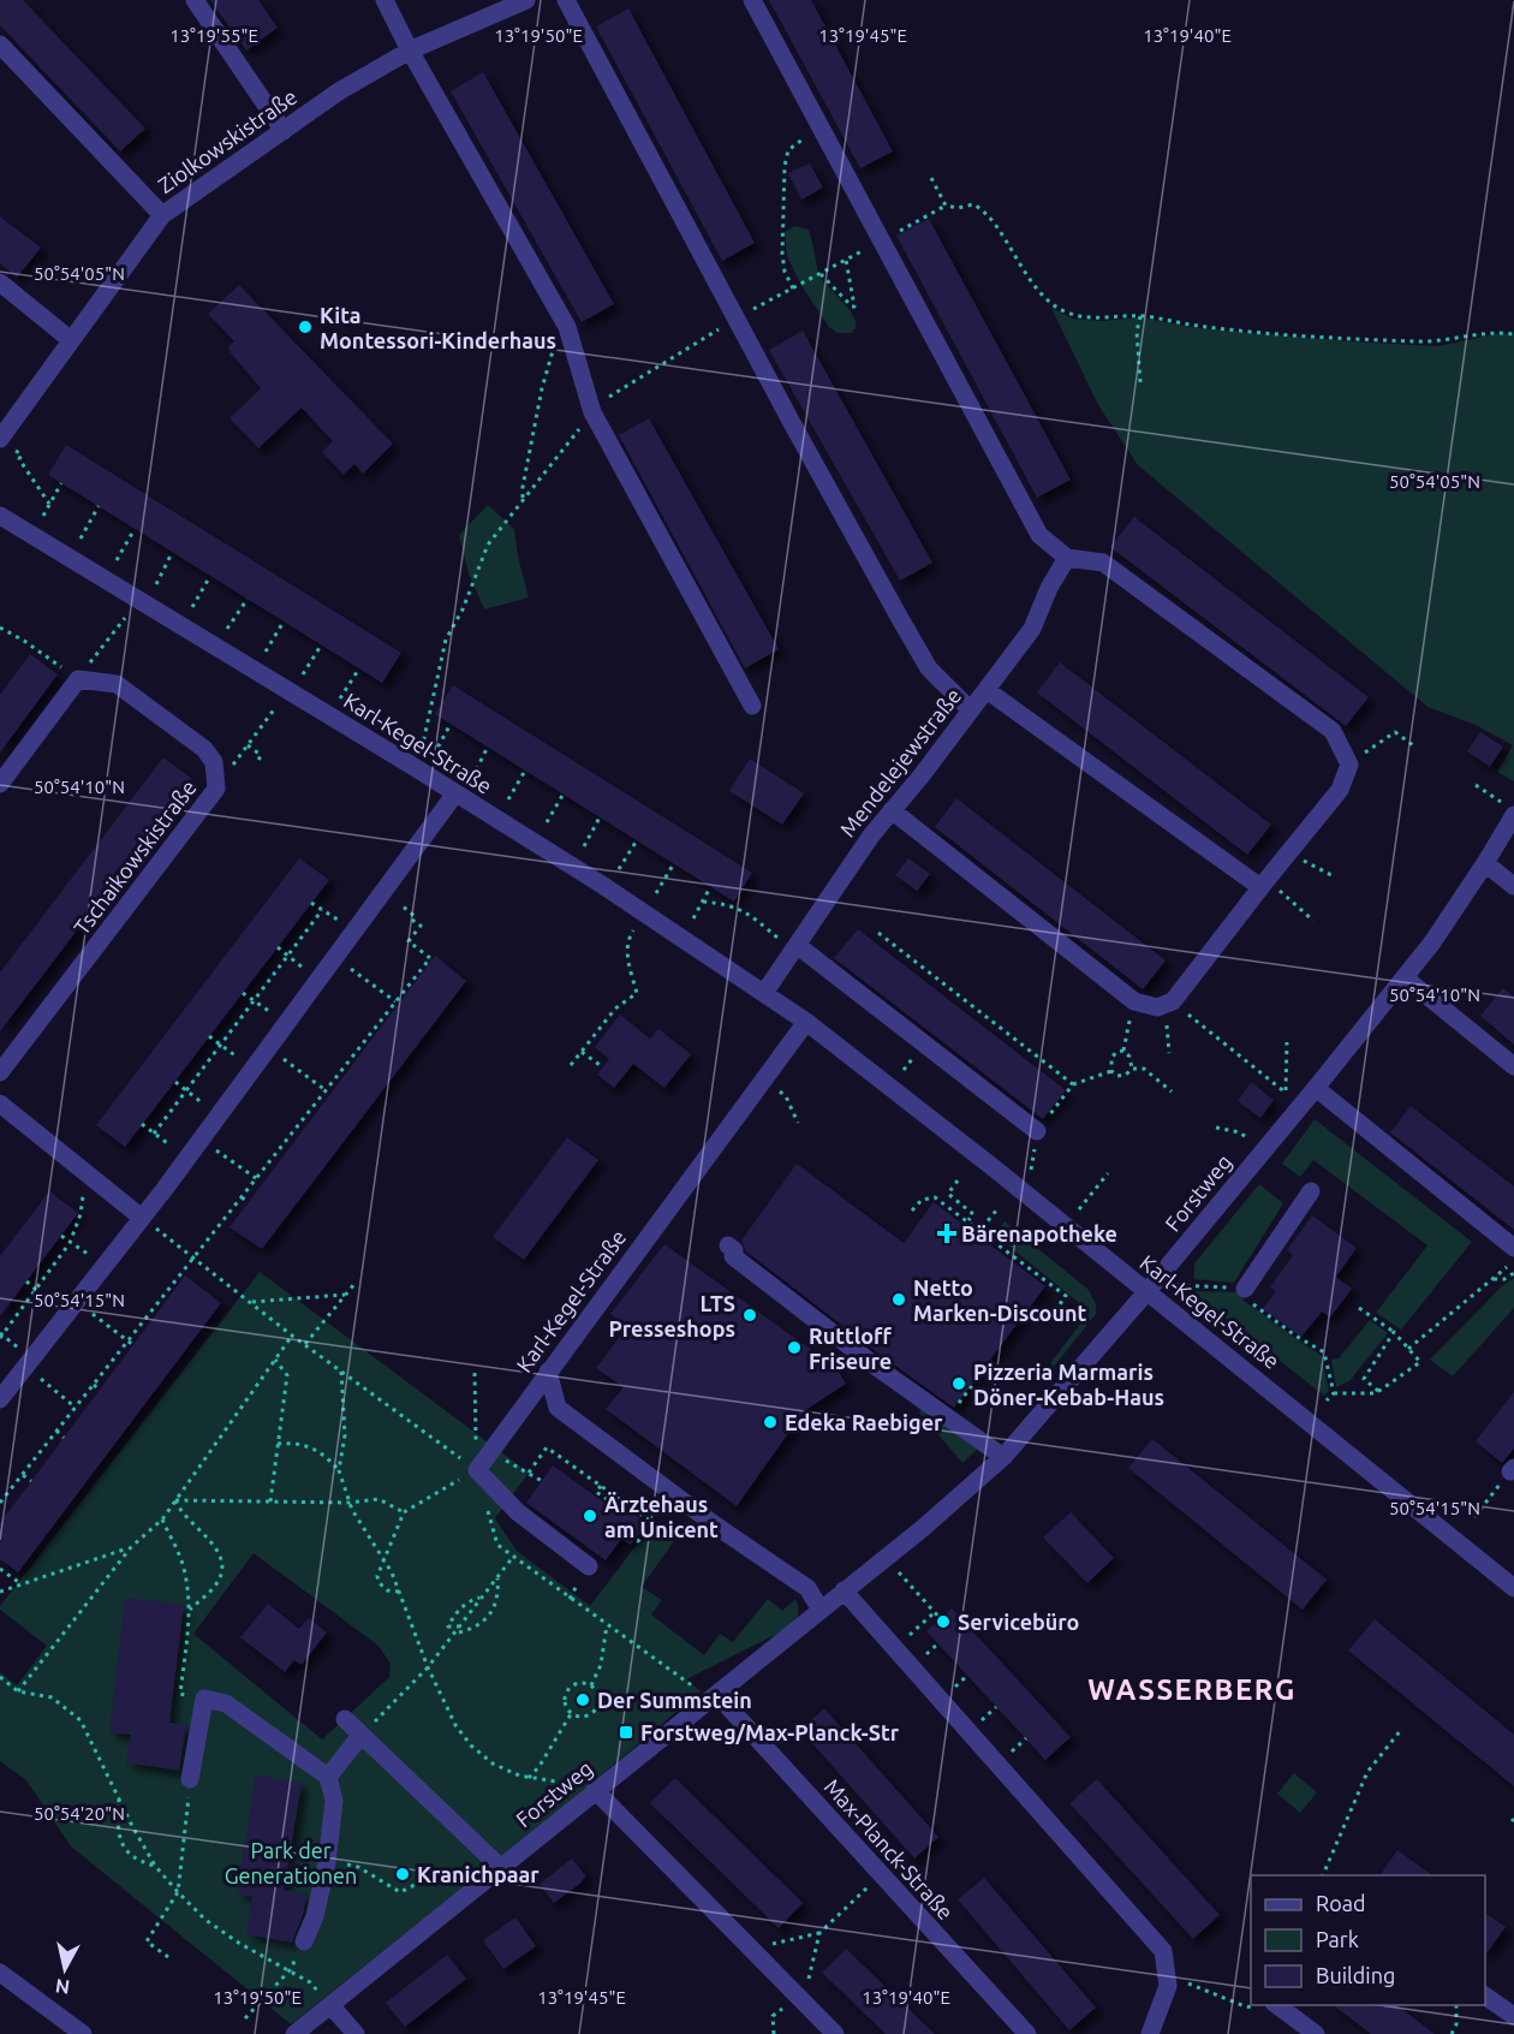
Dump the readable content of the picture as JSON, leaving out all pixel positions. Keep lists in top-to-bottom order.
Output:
{
  "streets": {
    "street": [
      "Ziolkowskistraße",
      "Karl-Kegel-Straße",
      "Mendelejewstraße",
      "Tschaikowskistraße",
      "Forstweg",
      "Max-Planck-Straße"
    ]
  },
  "crossings": [
    ["Karl-Kegel-Straße", "Mendelejewstraße"],
    ["Karl-Kegel-Straße", "Forstweg"],
    ["Forstweg", "Max-Planck-Straße"]
  ],
  "districts": ["WASSERBERG"],
  "parks": ["Park der Generationen"],
  "places": {
    "other": [
      "Kita Montessori-Kinderhaus",
      "Netto Marken-Discount",
      "LTS Presseshops",
      "Ruttloff Friseure",
      "Pizzeria Marmaris Döner-Kebab-Haus",
      "Edeka Raebiger",
      "Ärztehaus am Unicent",
      "Servicebüro",
      "Der Summstein",
      "Kranichpaar"
    ],
    "health": ["Bärenapotheke"],
    "transit": ["Forstweg/Max-Planck-Str"]
  },
  "legend": ["Road", "Park", "Building"],
  "north": "bottom",
  "coordinates": [
    "13°19'55\"E",
    "13°19'50\"E",
    "13°19'45\"E",
    "13°19'40\"E",
    "50°54'05\"N",
    "50°54'10\"N",
    "50°54'15\"N",
    "50°54'20\"N"
  ]
}
